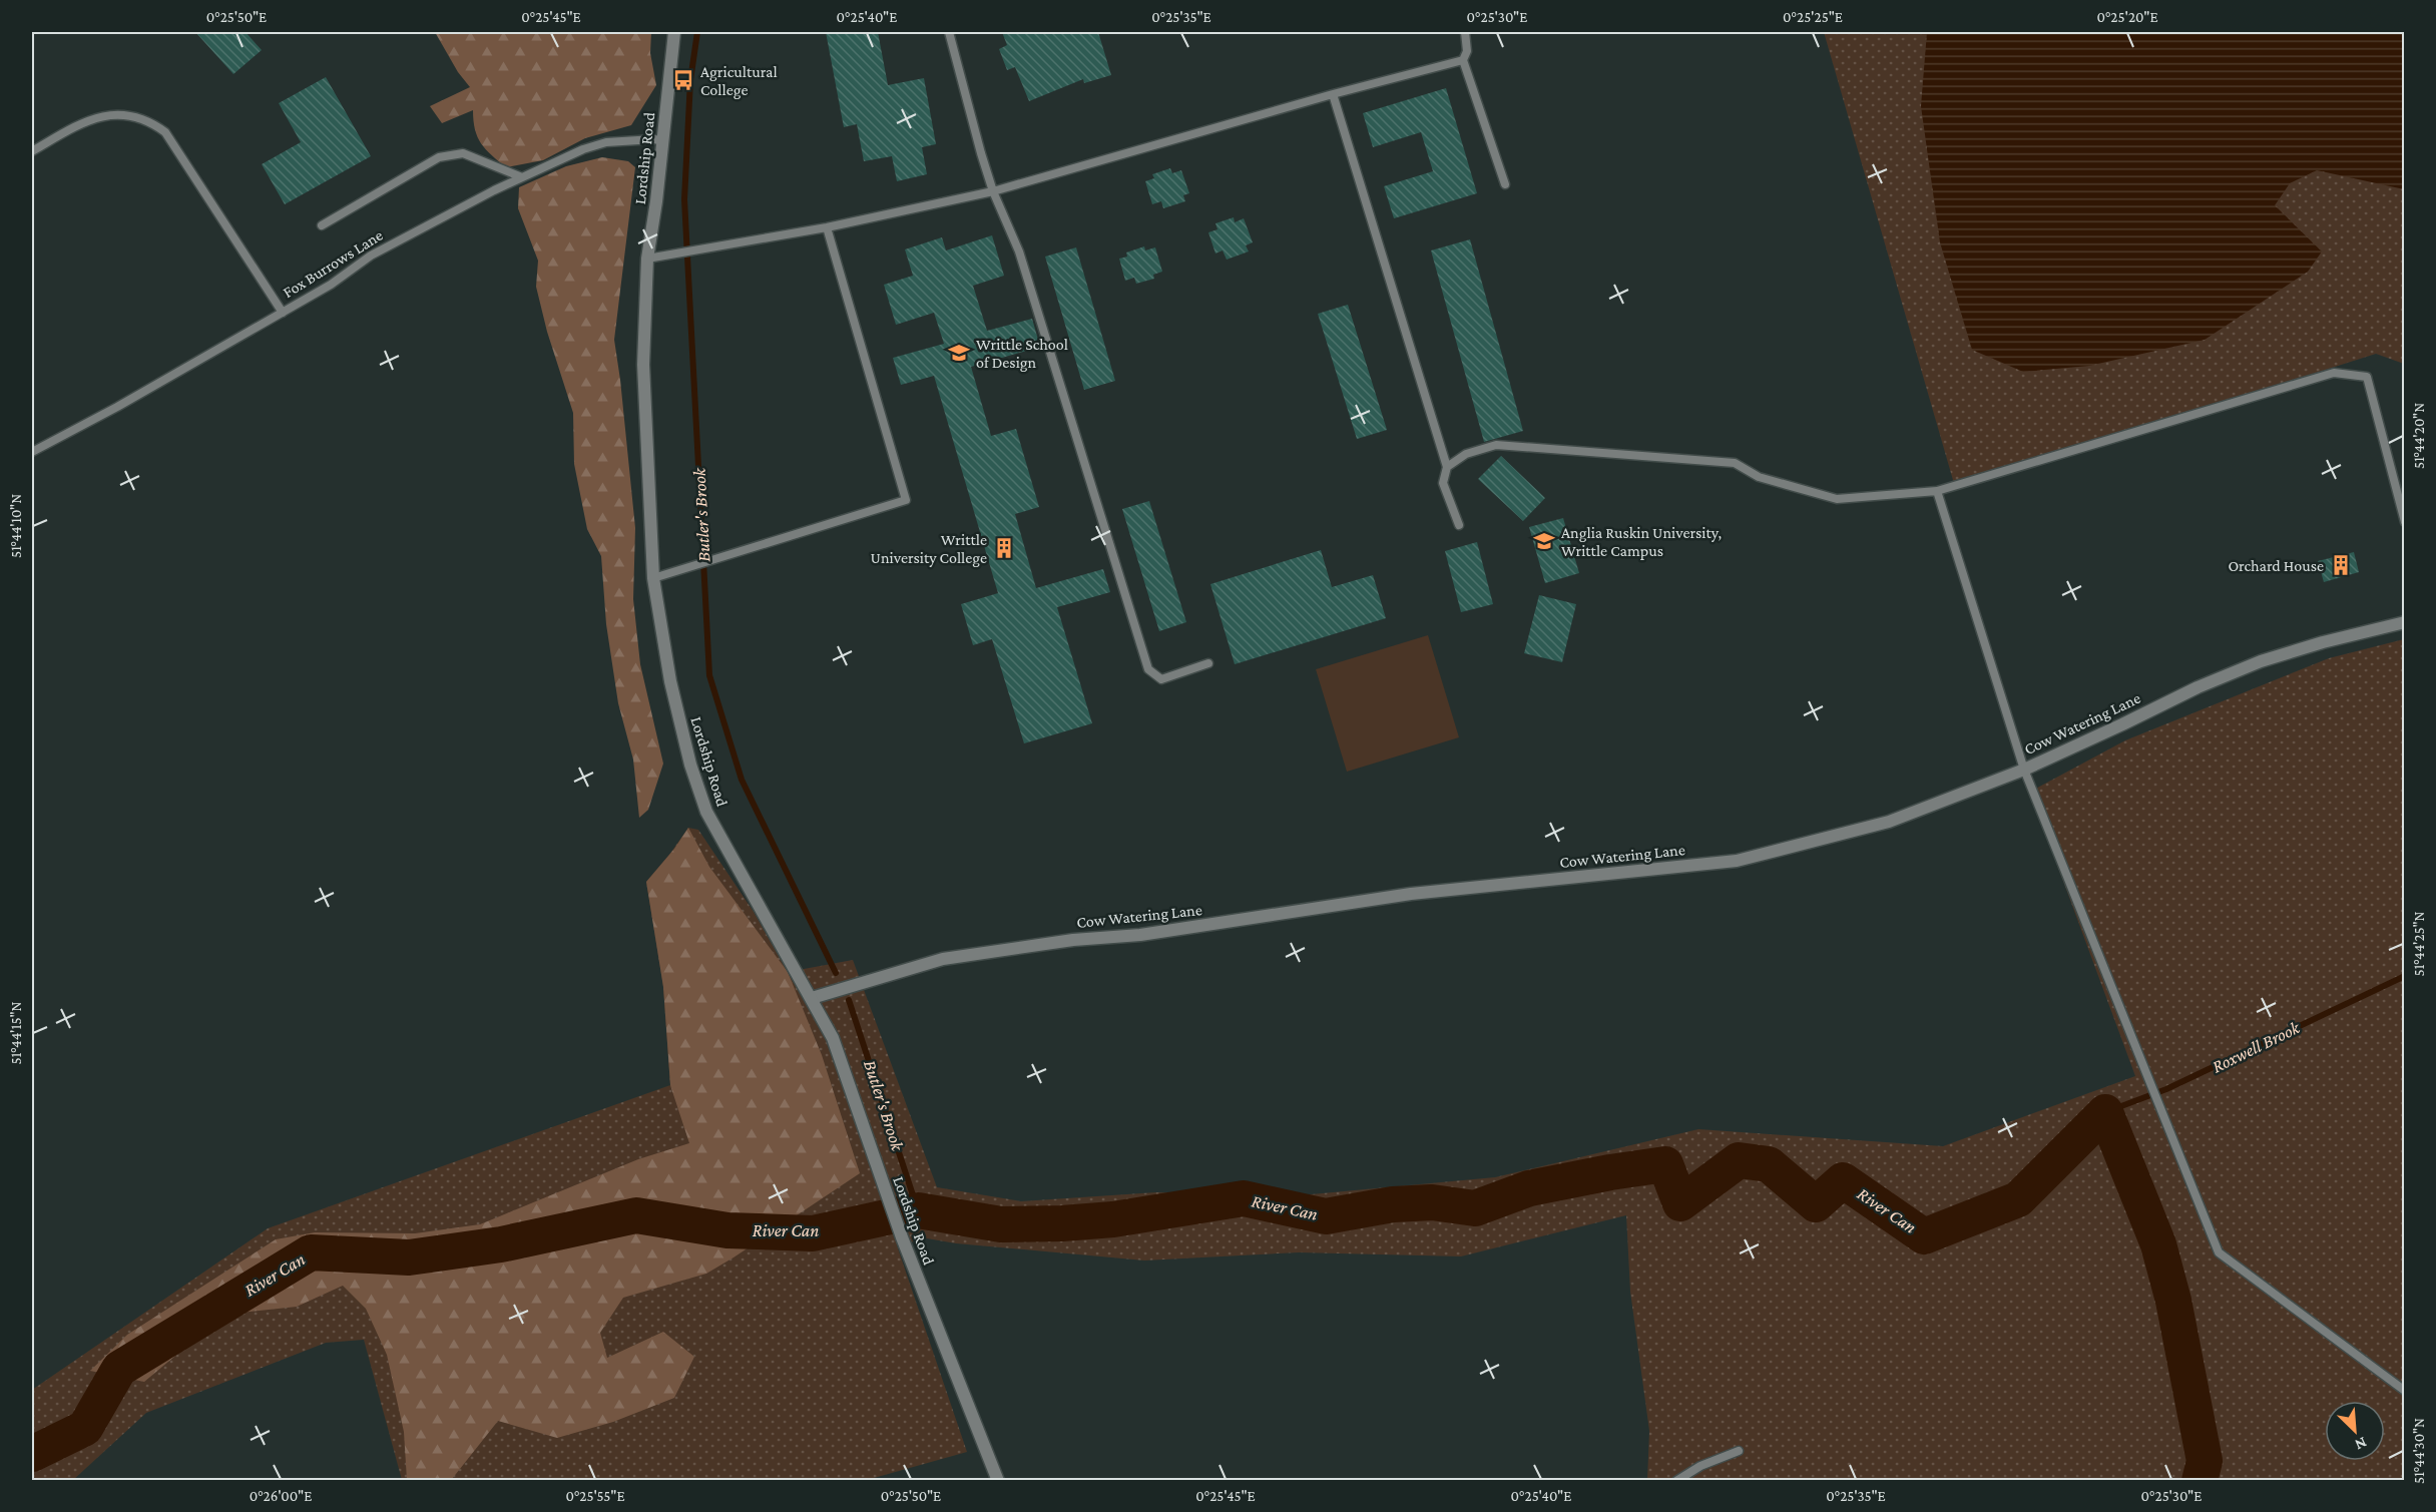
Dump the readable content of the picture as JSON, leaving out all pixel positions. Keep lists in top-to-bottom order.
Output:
{
  "streets": {
    "street": ["Lordship Road", "Cow Watering Lane"],
    "lane": ["Fox Burrows Lane"]
  },
  "crossings": [
    ["Lordship Road", "Fox Burrows Lane"],
    ["Lordship Road", "Cow Watering Lane"]
  ],
  "water": ["Butler's Brook", "Roxwell Brook", "River Can"],
  "places": {
    "bus stop": ["Agricultural College"],
    "school or university": ["Writtle School of Design", "Anglia Ruskin University, Writtle Campus"],
    "building": ["Writtle University College", "Orchard House"]
  },
  "north": "bottom right",
  "coordinates": [
    "0°25'50\"E",
    "0°25'45\"E",
    "0°25'40\"E",
    "0°25'35\"E",
    "0°25'30\"E",
    "0°25'25\"E",
    "0°25'20\"E",
    "51°44'20\"N",
    "51°44'10\"N",
    "51°44'25\"N",
    "51°44'15\"N",
    "51°44'30\"N",
    "0°26'00\"E",
    "0°25'55\"E"
  ]
}
